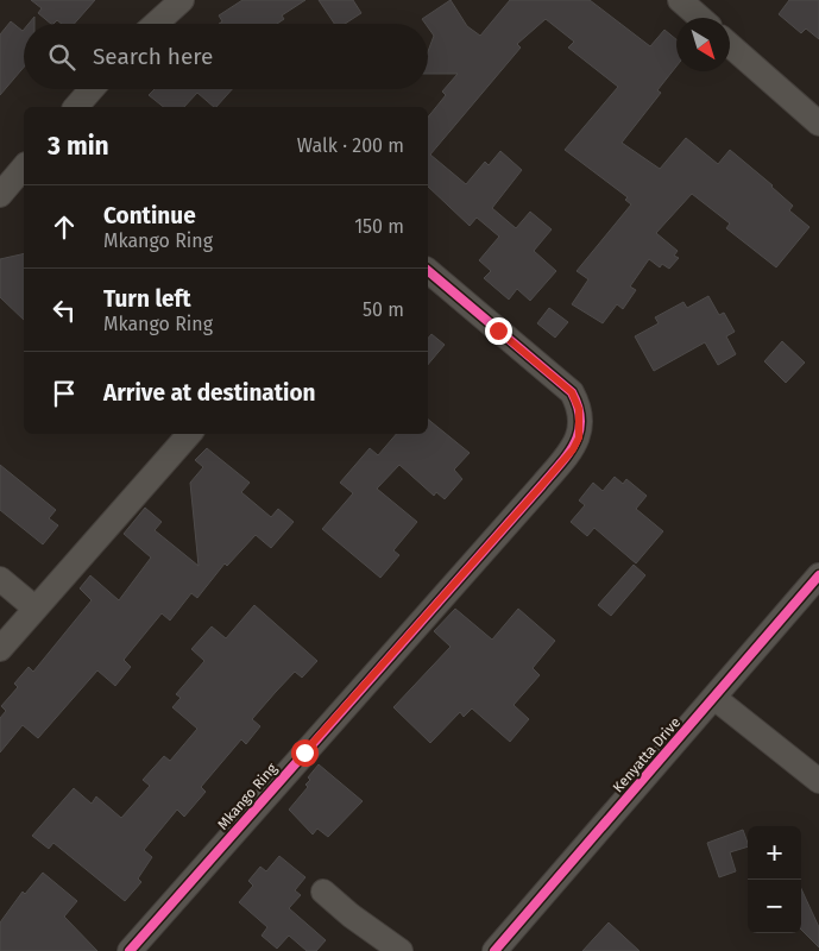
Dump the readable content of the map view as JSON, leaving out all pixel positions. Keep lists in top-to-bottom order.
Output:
{
  "streets": {
    "street": ["Kenyatta Drive", "Mkango Ring"]
  },
  "north": "bottom right",
  "page": {
    "search": "Search here",
    "heading": ["3 min", "Walk · 200 m"],
    "list": [
      ["Continue", "Mkango Ring", "150 m"],
      ["Turn left", "Mkango Ring", "50 m"],
      "Arrive at destination"
    ],
    "map_buttons": ["+", "−"]
  }
}
